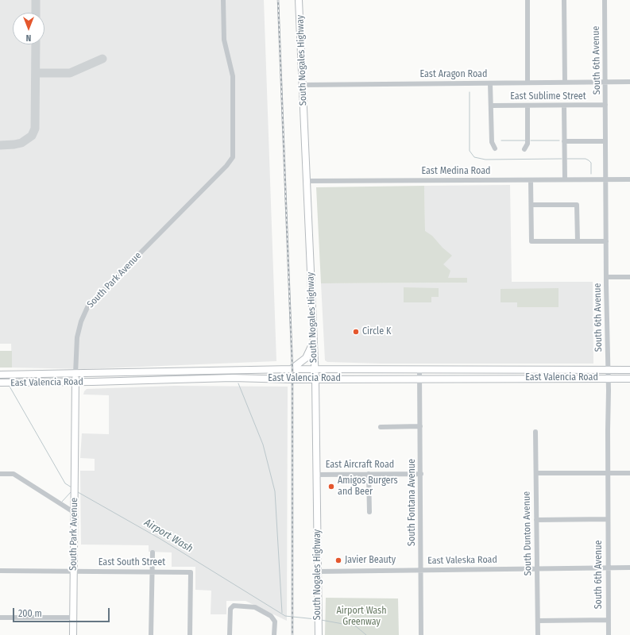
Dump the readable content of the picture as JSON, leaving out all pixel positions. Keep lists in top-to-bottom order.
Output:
{
  "streets": {
    "main road": ["South Nogales Highway", "South Park Avenue", "East Valencia Road"],
    "street": [
      "South 6th Avenue",
      "East Aragon Road",
      "East Sublime Street",
      "East Medina Road",
      "East Aircraft Road",
      "South Fontana Avenue",
      "South Dunton Avenue",
      "East Valeska Road",
      "East South Street"
    ]
  },
  "crossings": [
    ["South Nogales Highway", "East Aragon Road"],
    ["South Nogales Highway", "East Medina Road"],
    ["South Nogales Highway", "East Valencia Road"],
    ["South Nogales Highway", "East Aircraft Road"],
    ["South Nogales Highway", "East Valeska Road"],
    ["South 6th Avenue", "East Aragon Road"],
    ["South 6th Avenue", "East Sublime Street"],
    ["South 6th Avenue", "East Medina Road"],
    ["South 6th Avenue", "East Valencia Road"],
    ["South 6th Avenue", "East Valeska Road"],
    ["South Park Avenue", "East Valencia Road"],
    ["South Park Avenue", "East South Street"],
    ["East Valencia Road", "South Fontana Avenue"],
    ["East Aircraft Road", "South Fontana Avenue"],
    ["South Fontana Avenue", "East Valeska Road"],
    ["South Dunton Avenue", "East Valeska Road"]
  ],
  "water": ["Airport Wash"],
  "parks": ["Airport Wash Greenway"],
  "places": ["Circle K", "Amigos Burgers and Beer", "Javier Beauty"],
  "scale_bar": "200 m",
  "north": "bottom"
}
